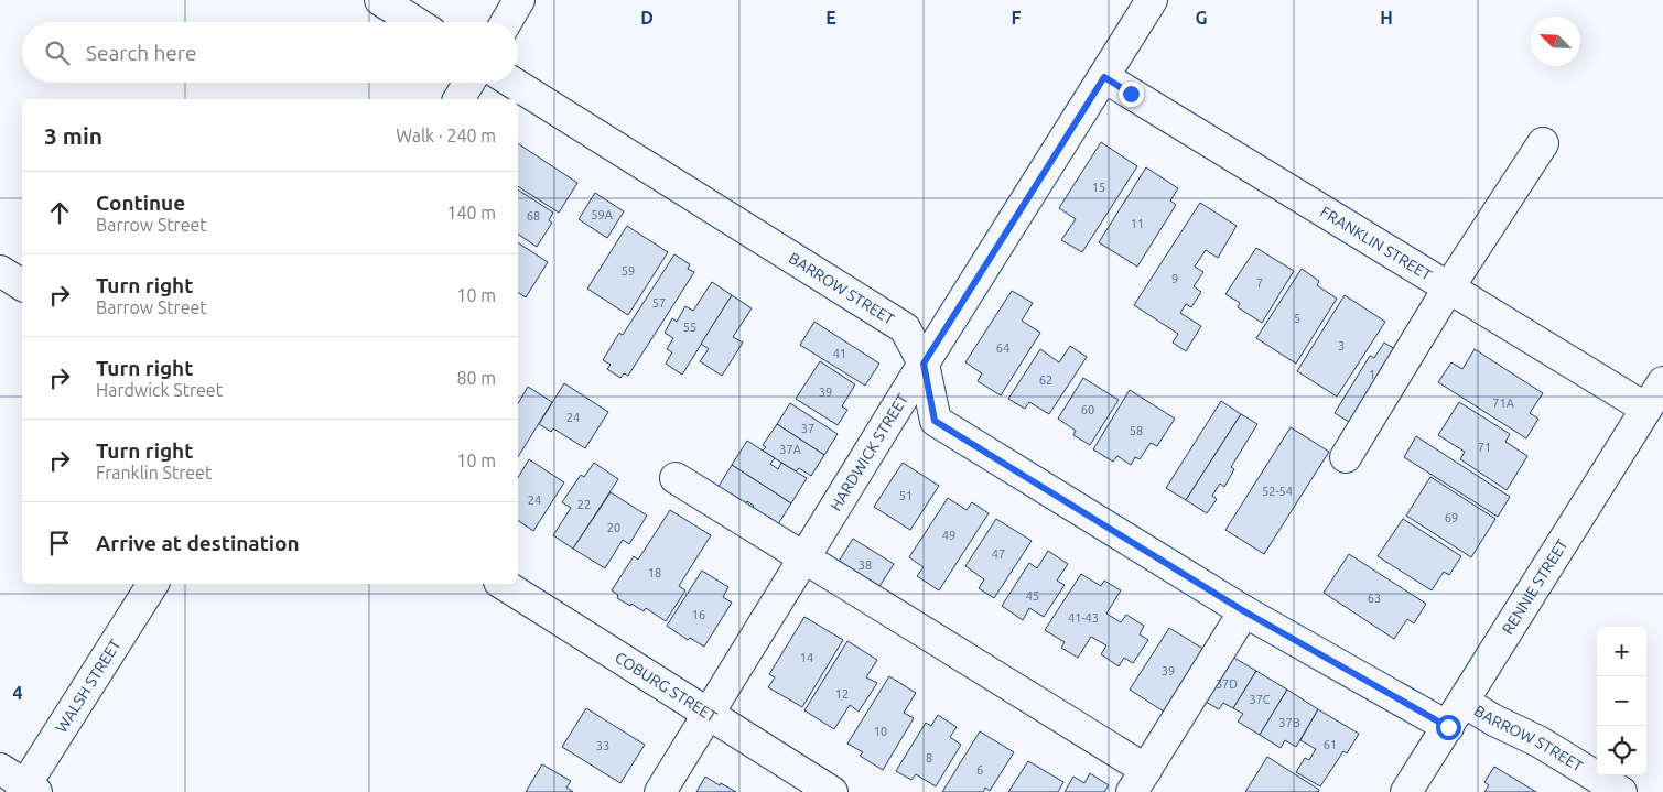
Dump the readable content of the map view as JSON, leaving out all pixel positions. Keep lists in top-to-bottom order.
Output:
{
  "streets": {
    "street": [
      "FRANKLIN STREET",
      "BARROW STREET",
      "HARDWICK STREET",
      "RENNIE STREET",
      "WALSH STREET",
      "COBURG STREET"
    ]
  },
  "crossings": [
    ["FRANKLIN STREET", "HARDWICK STREET"],
    ["FRANKLIN STREET", "RENNIE STREET"],
    ["BARROW STREET", "HARDWICK STREET"],
    ["BARROW STREET", "RENNIE STREET"],
    ["HARDWICK STREET", "COBURG STREET"]
  ],
  "house_numbers": [
    "15",
    "59A",
    "68",
    "11",
    "59",
    "9",
    "7",
    "57",
    "5",
    "55",
    "3",
    "64",
    "41",
    "1",
    "62",
    "39",
    "71A",
    "60",
    "24",
    "37",
    "58",
    "71",
    "37A",
    "52-54",
    "51",
    "24",
    "22",
    "69",
    "20",
    "49",
    "47",
    "38",
    "18",
    "45",
    "63",
    "16",
    "41-43",
    "14",
    "39",
    "37D",
    "12",
    "37C",
    "37B",
    "10",
    "61",
    "33",
    "8",
    "6"
  ],
  "north": "top left",
  "page": {
    "search": "Search here",
    "heading": ["3 min", "Walk · 240 m"],
    "list": [
      ["Continue", "Barrow Street", "140 m"],
      ["Turn right", "Barrow Street", "10 m"],
      ["Turn right", "Hardwick Street", "80 m"],
      ["Turn right", "Franklin Street", "10 m"],
      "Arrive at destination"
    ],
    "map_buttons": ["+", "−"]
  },
  "grid": {
    "columns": [
      "D",
      "E",
      "F",
      "G",
      "H"
    ],
    "rows": ["4"]
  }
}
